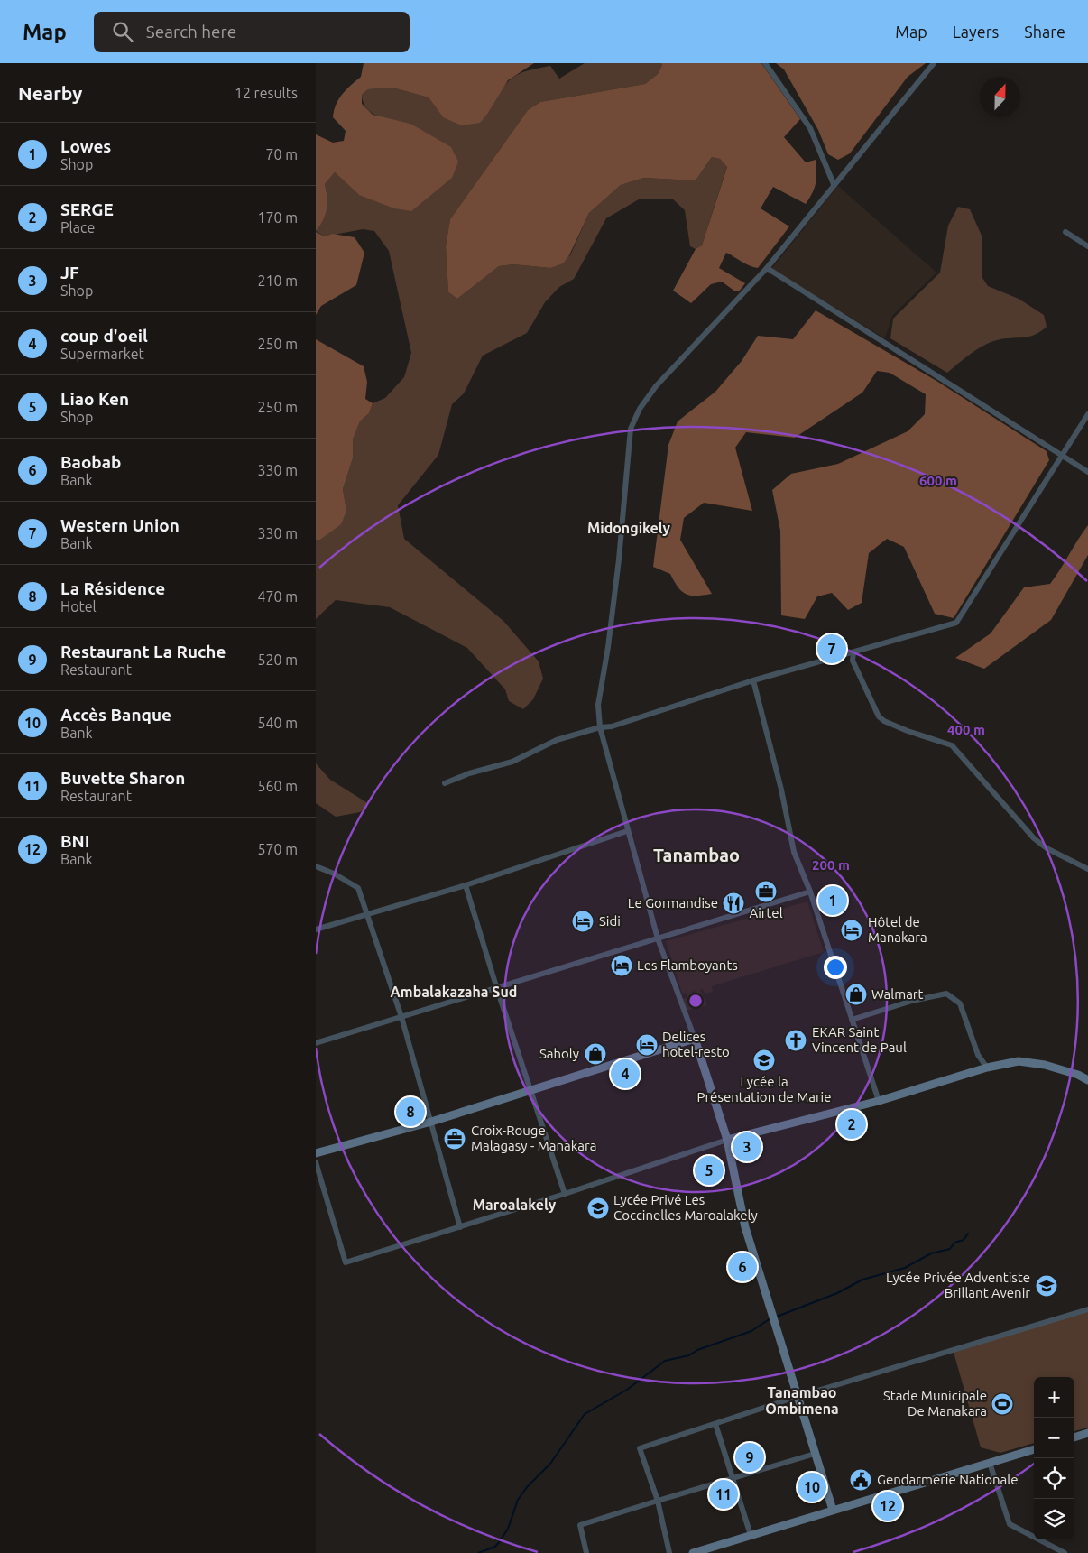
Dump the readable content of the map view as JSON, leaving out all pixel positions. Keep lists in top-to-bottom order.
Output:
{
  "districts": [
    "Midongikely",
    "Tanambao",
    "Ambalakazaha Sud",
    "Maroalakely",
    "Tanambao Ombimena"
  ],
  "places": {
    "office": ["Airtel", "Croix-Rouge Malagasy - Manakara"],
    "restaurant": ["Le Gormandise"],
    "hotel": [
      "Sidi",
      "Hôtel de Manakara",
      "Les Flamboyants",
      "Delices hotel-resto"
    ],
    "shop": ["Walmart", "Saholy"],
    "church": ["EKAR Saint Vincent de Paul"],
    "school or university": ["Lycée la Présentation de Marie", "Lycée Privé Les Coccinelles Maroalakely", "Lycée Privée Adventiste Brillant Avenir"],
    "sports": ["Stade Municipale De Manakara"],
    "public building": ["Gendarmerie Nationale"]
  },
  "north": "top",
  "page": {
    "header": "Map",
    "search": "Search here",
    "nav": ["Map", "Layers", "Share"],
    "heading": ["Nearby", "12 results"],
    "list": [
      {
        "mark": "1",
        "name": "Lowes",
        "note": "Shop",
        "value": "70 m"
      },
      {
        "mark": "2",
        "name": "SERGE",
        "note": "Place",
        "value": "170 m"
      },
      {
        "mark": "3",
        "name": "JF",
        "note": "Shop",
        "value": "210 m"
      },
      {
        "mark": "4",
        "name": "coup d'oeil",
        "note": "Supermarket",
        "value": "250 m"
      },
      {
        "mark": "5",
        "name": "Liao Ken",
        "note": "Shop",
        "value": "250 m"
      },
      {
        "mark": "6",
        "name": "Baobab",
        "note": "Bank",
        "value": "330 m"
      },
      {
        "mark": "7",
        "name": "Western Union",
        "note": "Bank",
        "value": "330 m"
      },
      {
        "mark": "8",
        "name": "La Résidence",
        "note": "Hotel",
        "value": "470 m"
      },
      {
        "mark": "9",
        "name": "Restaurant La Ruche",
        "note": "Restaurant",
        "value": "520 m"
      },
      {
        "mark": "10",
        "name": "Accès Banque",
        "note": "Bank",
        "value": "540 m"
      },
      {
        "mark": "11",
        "name": "Buvette Sharon",
        "note": "Restaurant",
        "value": "560 m"
      },
      {
        "mark": "12",
        "name": "BNI",
        "note": "Bank",
        "value": "570 m"
      }
    ],
    "pins": [
      "7",
      "1",
      "4",
      "8",
      "2",
      "3",
      "5",
      "6",
      "9",
      "10",
      "11",
      "12"
    ],
    "map_buttons": ["+", "−"]
  },
  "rings": ["600 m", "400 m", "200 m"]
}
